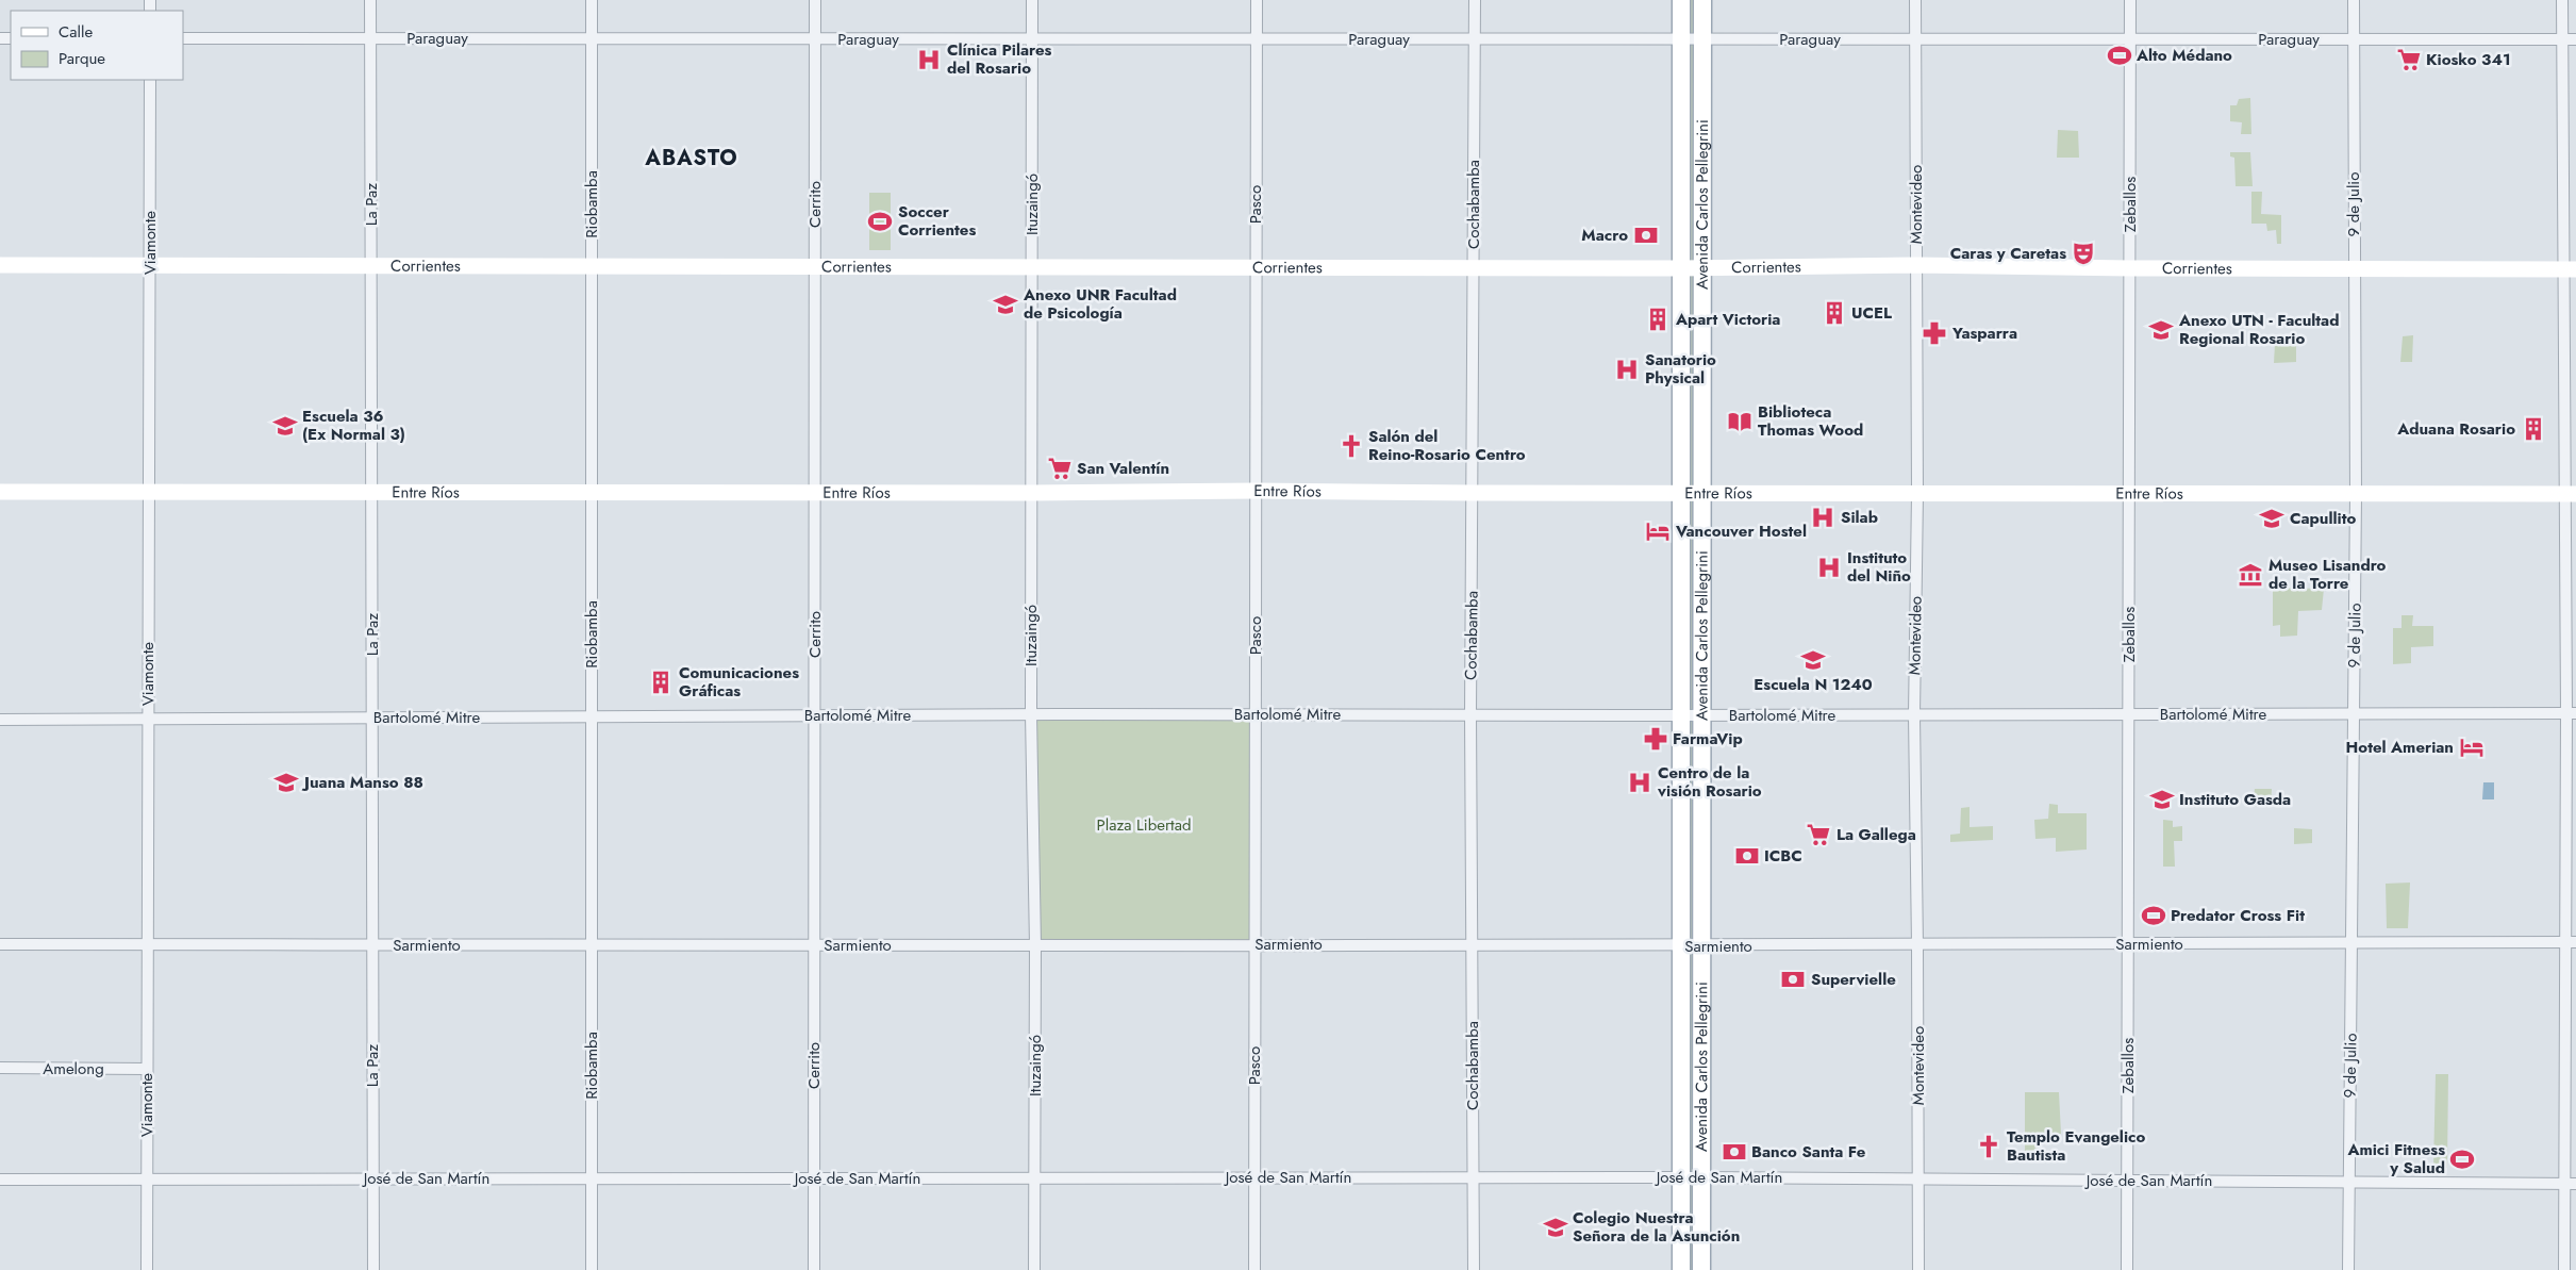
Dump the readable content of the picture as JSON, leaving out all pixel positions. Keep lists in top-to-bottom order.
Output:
{
  "streets": {
    "main road": ["Avenida Carlos Pellegrini", "Corrientes", "Entre Ríos"],
    "street": [
      "Paraguay",
      "La Paz",
      "Riobamba",
      "Cerrito",
      "Ituzaingó",
      "Pasco",
      "Cochabamba",
      "Montevideo",
      "Zeballos",
      "9 de Julio",
      "Viamonte",
      "Bartolomé Mitre",
      "Sarmiento",
      "Amelong",
      "José de San Martín"
    ]
  },
  "crossings": [
    ["Paraguay", "La Paz"],
    ["Paraguay", "Riobamba"],
    ["Paraguay", "Cerrito"],
    ["Paraguay", "Ituzaingó"],
    ["Paraguay", "Pasco"],
    ["Paraguay", "Cochabamba"],
    ["Paraguay", "Avenida Carlos Pellegrini"],
    ["Paraguay", "Montevideo"],
    ["Paraguay", "Zeballos"],
    ["Paraguay", "9 de Julio"],
    ["La Paz", "Corrientes"],
    ["La Paz", "Entre Ríos"],
    ["La Paz", "Bartolomé Mitre"],
    ["La Paz", "Sarmiento"],
    ["La Paz", "José de San Martín"],
    ["Riobamba", "Corrientes"],
    ["Riobamba", "Entre Ríos"],
    ["Riobamba", "Bartolomé Mitre"],
    ["Riobamba", "Sarmiento"],
    ["Riobamba", "José de San Martín"],
    ["Cerrito", "Corrientes"],
    ["Cerrito", "Entre Ríos"],
    ["Cerrito", "Bartolomé Mitre"],
    ["Cerrito", "Sarmiento"],
    ["Cerrito", "José de San Martín"],
    ["Ituzaingó", "Corrientes"],
    ["Ituzaingó", "Entre Ríos"],
    ["Ituzaingó", "Bartolomé Mitre"],
    ["Ituzaingó", "Sarmiento"],
    ["Ituzaingó", "José de San Martín"],
    ["Pasco", "Corrientes"],
    ["Pasco", "Entre Ríos"],
    ["Pasco", "Bartolomé Mitre"],
    ["Pasco", "Sarmiento"],
    ["Pasco", "José de San Martín"],
    ["Cochabamba", "Corrientes"],
    ["Cochabamba", "Entre Ríos"],
    ["Cochabamba", "Bartolomé Mitre"],
    ["Cochabamba", "Sarmiento"],
    ["Cochabamba", "José de San Martín"],
    ["Avenida Carlos Pellegrini", "Corrientes"],
    ["Avenida Carlos Pellegrini", "Entre Ríos"],
    ["Avenida Carlos Pellegrini", "Bartolomé Mitre"],
    ["Avenida Carlos Pellegrini", "Sarmiento"],
    ["Avenida Carlos Pellegrini", "José de San Martín"],
    ["Montevideo", "Corrientes"],
    ["Montevideo", "Entre Ríos"],
    ["Montevideo", "Bartolomé Mitre"],
    ["Montevideo", "Sarmiento"],
    ["Montevideo", "José de San Martín"],
    ["Zeballos", "Corrientes"],
    ["Zeballos", "Entre Ríos"],
    ["Zeballos", "Bartolomé Mitre"],
    ["Zeballos", "Sarmiento"],
    ["Zeballos", "José de San Martín"],
    ["9 de Julio", "Corrientes"],
    ["9 de Julio", "Entre Ríos"],
    ["9 de Julio", "Bartolomé Mitre"],
    ["9 de Julio", "Sarmiento"],
    ["9 de Julio", "José de San Martín"],
    ["Viamonte", "Corrientes"],
    ["Viamonte", "Entre Ríos"],
    ["Viamonte", "Bartolomé Mitre"],
    ["Viamonte", "Sarmiento"],
    ["Viamonte", "Amelong"],
    ["Viamonte", "José de San Martín"]
  ],
  "districts": ["ABASTO"],
  "parks": ["Plaza Libertad"],
  "places": {
    "sports": [
      "Alto Médano",
      "Soccer Corrientes",
      "Predator Cross Fit",
      "Amici Fitness y Salud"
    ],
    "hospital": [
      "Clínica Pilares del Rosario",
      "Sanatorio Physical",
      "Silab",
      "Instituto del Niño",
      "Centro de la visión Rosario"
    ],
    "supermarket": ["Kiosko 341", "San Valentín", "La Gallega"],
    "bank": [
      "Macro",
      "ICBC",
      "Supervielle",
      "Banco Santa Fe"
    ],
    "theatre": ["Caras y Caretas"],
    "school or university": [
      "Anexo UNR Facultad de Psicología",
      "Anexo UTN - Facultad Regional Rosario",
      "Escuela 36 (Ex Normal 3)",
      "Capullito",
      "Escuela N 1240",
      "Juana Manso 88",
      "Instituto Gasda",
      "Colegio Nuestra Señora de la Asunción"
    ],
    "building": [
      "UCEL",
      "Apart Victoria",
      "Aduana Rosario",
      "Comunicaciones Gráficas"
    ],
    "pharmacy": ["Yasparra", "FarmaVip"],
    "library": ["Biblioteca Thomas Wood"],
    "church": ["Salón del Reino-Rosario Centro", "Templo Evangelico Bautista"],
    "hotel": ["Vancouver Hostel", "Hotel Amerian"],
    "museum": ["Museo Lisandro de la Torre"]
  },
  "legend": ["Calle", "Parque"]
}
